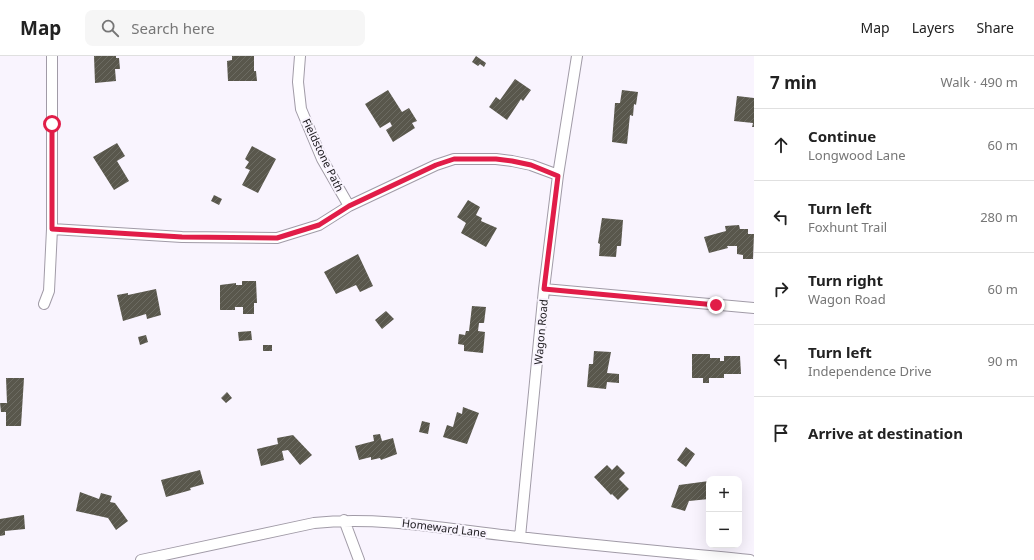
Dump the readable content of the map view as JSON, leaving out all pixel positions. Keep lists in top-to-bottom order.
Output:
{
  "streets": {
    "street": ["Fieldstone Path", "Wagon Road", "Homeward Lane"]
  },
  "crossings": [
    ["Wagon Road", "Homeward Lane"]
  ],
  "page": {
    "header": "Map",
    "search": "Search here",
    "nav": ["Map", "Layers", "Share"],
    "heading": ["7 min", "Walk · 490 m"],
    "list": [
      ["Continue", "Longwood Lane", "60 m"],
      ["Turn left", "Foxhunt Trail", "280 m"],
      ["Turn right", "Wagon Road", "60 m"],
      ["Turn left", "Independence Drive", "90 m"],
      "Arrive at destination"
    ],
    "map_buttons": ["+", "−"]
  }
}
